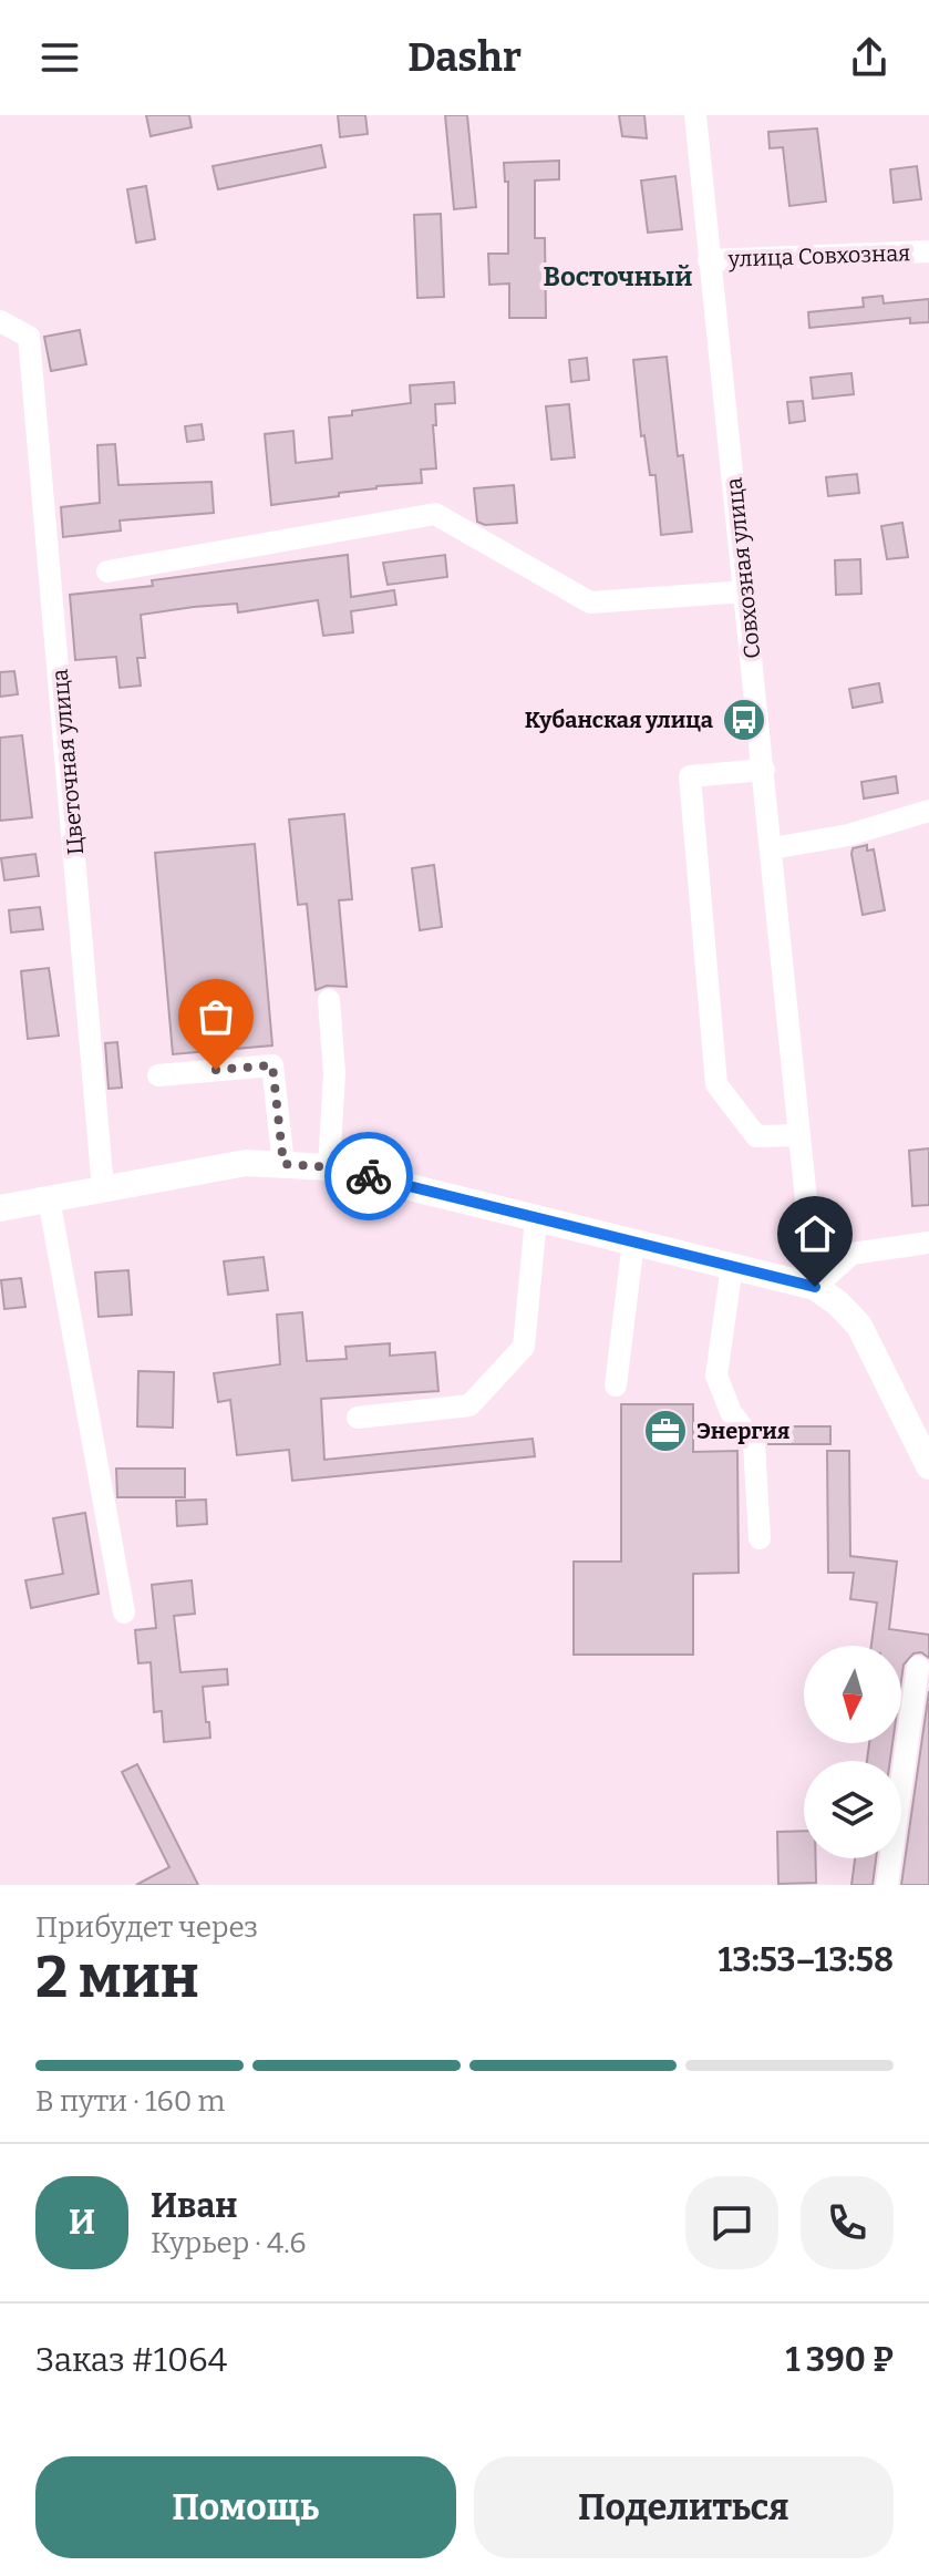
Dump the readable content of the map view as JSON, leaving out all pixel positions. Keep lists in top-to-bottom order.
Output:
{
  "streets": {
    "street": ["улица Совхозная", "Совхозная улица", "Цветочная улица"]
  },
  "crossings": [
    ["улица Совхозная", "Совхозная улица"]
  ],
  "districts": ["Восточный"],
  "places": {
    "bus stop": ["Кубанская улица"],
    "office": ["Энергия"]
  },
  "north": "bottom",
  "page": {
    "header": "Dashr",
    "heading": ["2 мин", "Прибудет через", "13:53–13:58"],
    "panel": [
      "Иван",
      "Курьер · 4.6",
      "Заказ #1064",
      "1 390 ₽"
    ],
    "bar": "В пути · 160 m",
    "round": "И",
    "buttons": ["Помощь", "Поделиться"]
  }
}
